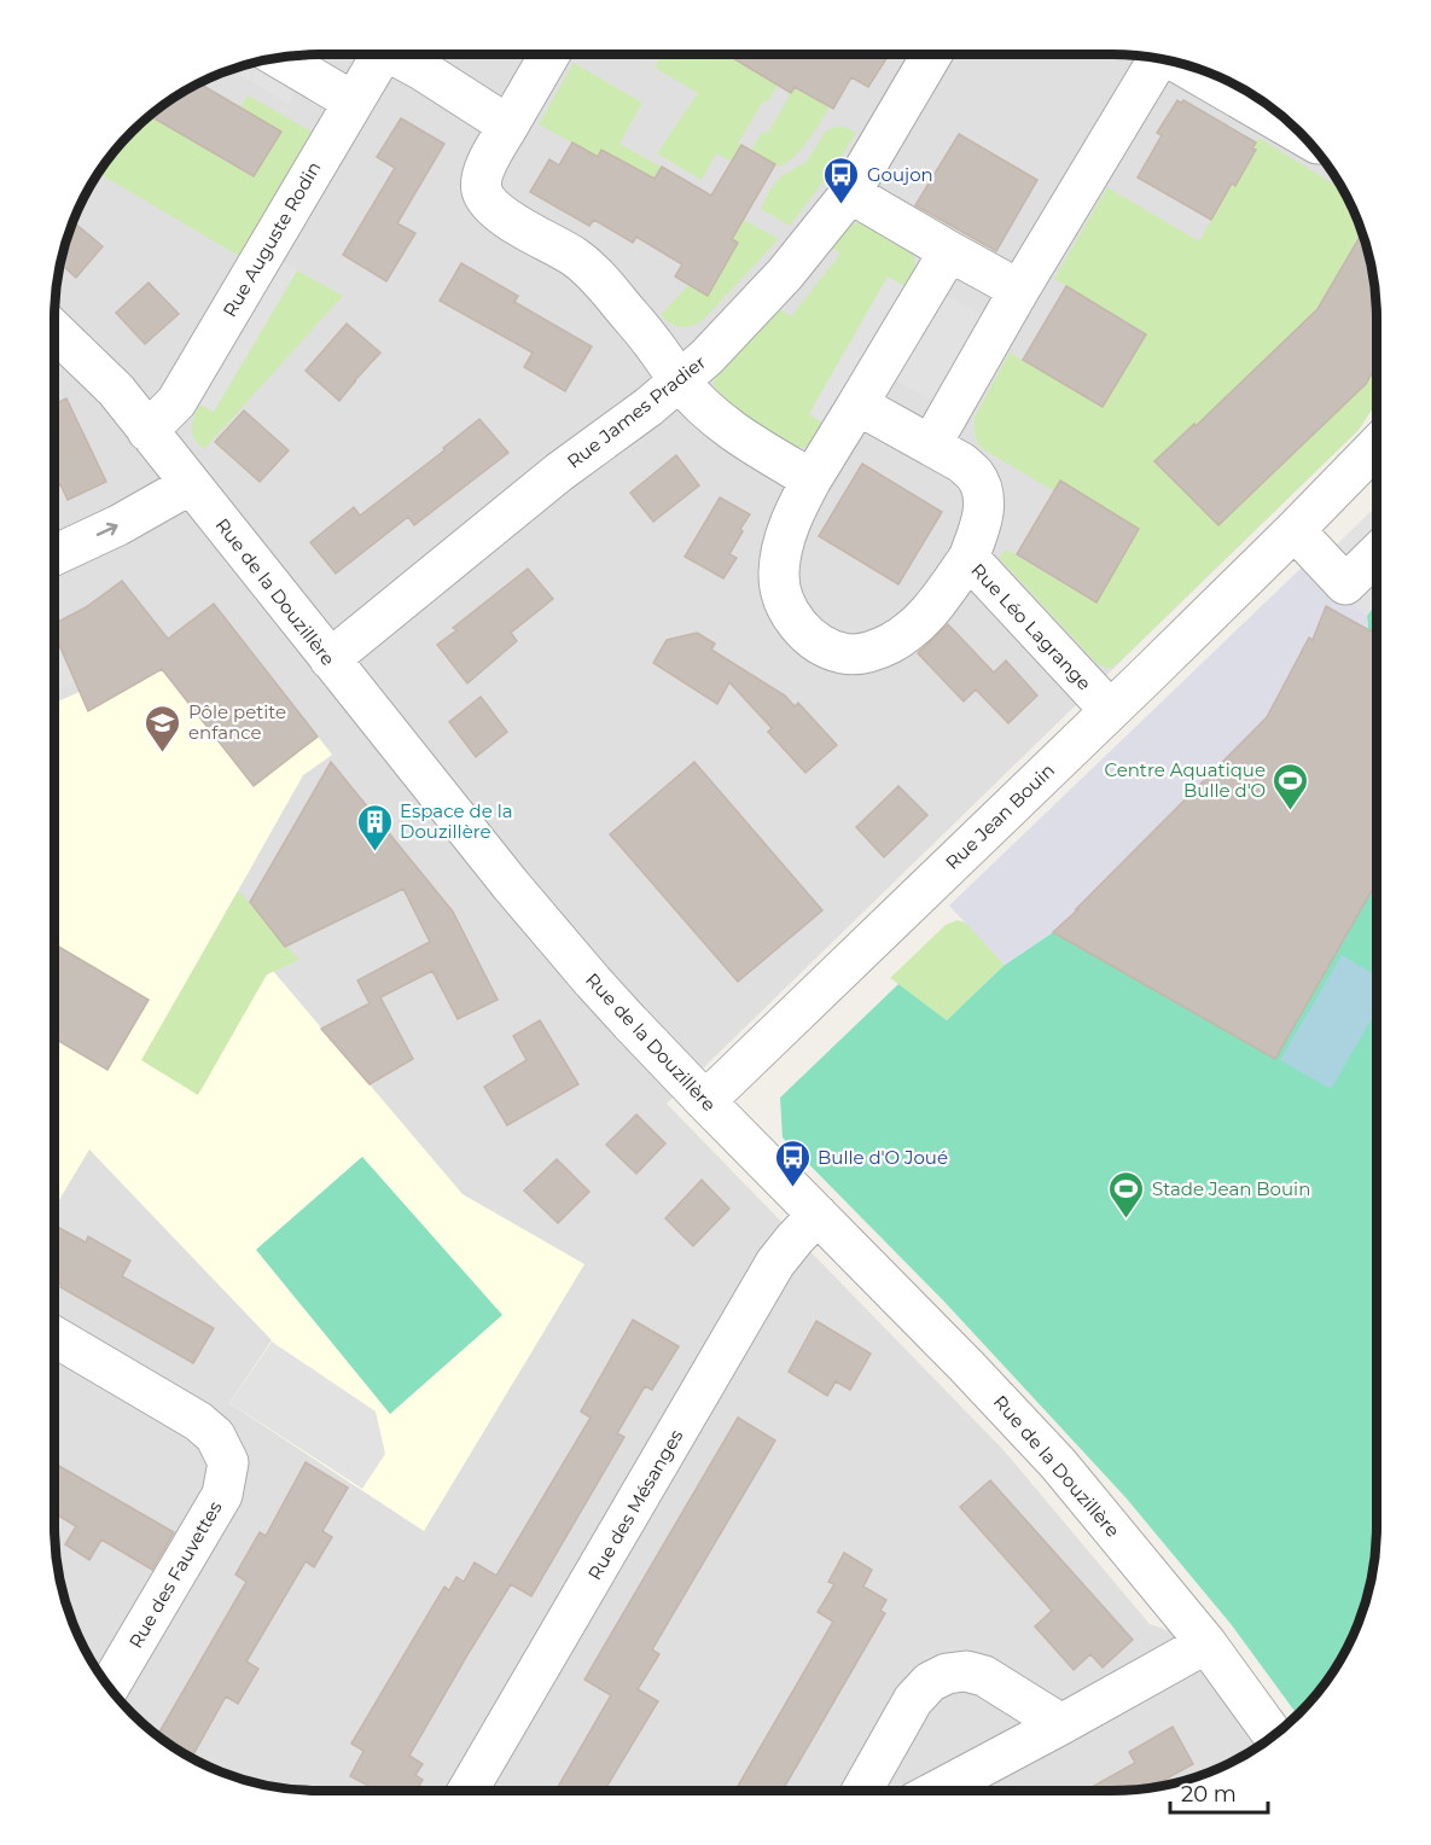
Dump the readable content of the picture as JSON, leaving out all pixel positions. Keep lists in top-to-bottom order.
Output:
{
  "streets": {
    "street": [
      "Rue Auguste Rodin",
      "Rue James Pradier",
      "Rue de la Douzillère",
      "Rue Léo Lagrange",
      "Rue Jean Bouin",
      "Rue des Mésanges",
      "Rue des Fauvettes"
    ]
  },
  "crossings": [
    ["Rue Auguste Rodin", "Rue de la Douzillère"],
    ["Rue James Pradier", "Rue de la Douzillère"],
    ["Rue de la Douzillère", "Rue Jean Bouin"],
    ["Rue de la Douzillère", "Rue des Mésanges"],
    ["Rue Léo Lagrange", "Rue Jean Bouin"]
  ],
  "places": {
    "bus stop": ["Goujon", "Bulle d'O Joué"],
    "school or university": ["Pôle petite enfance"],
    "sports": ["Centre Aquatique Bulle d'O", "Stade Jean Bouin"],
    "building": ["Espace de la Douzillère"]
  },
  "scale_bar": "20 m"
}
